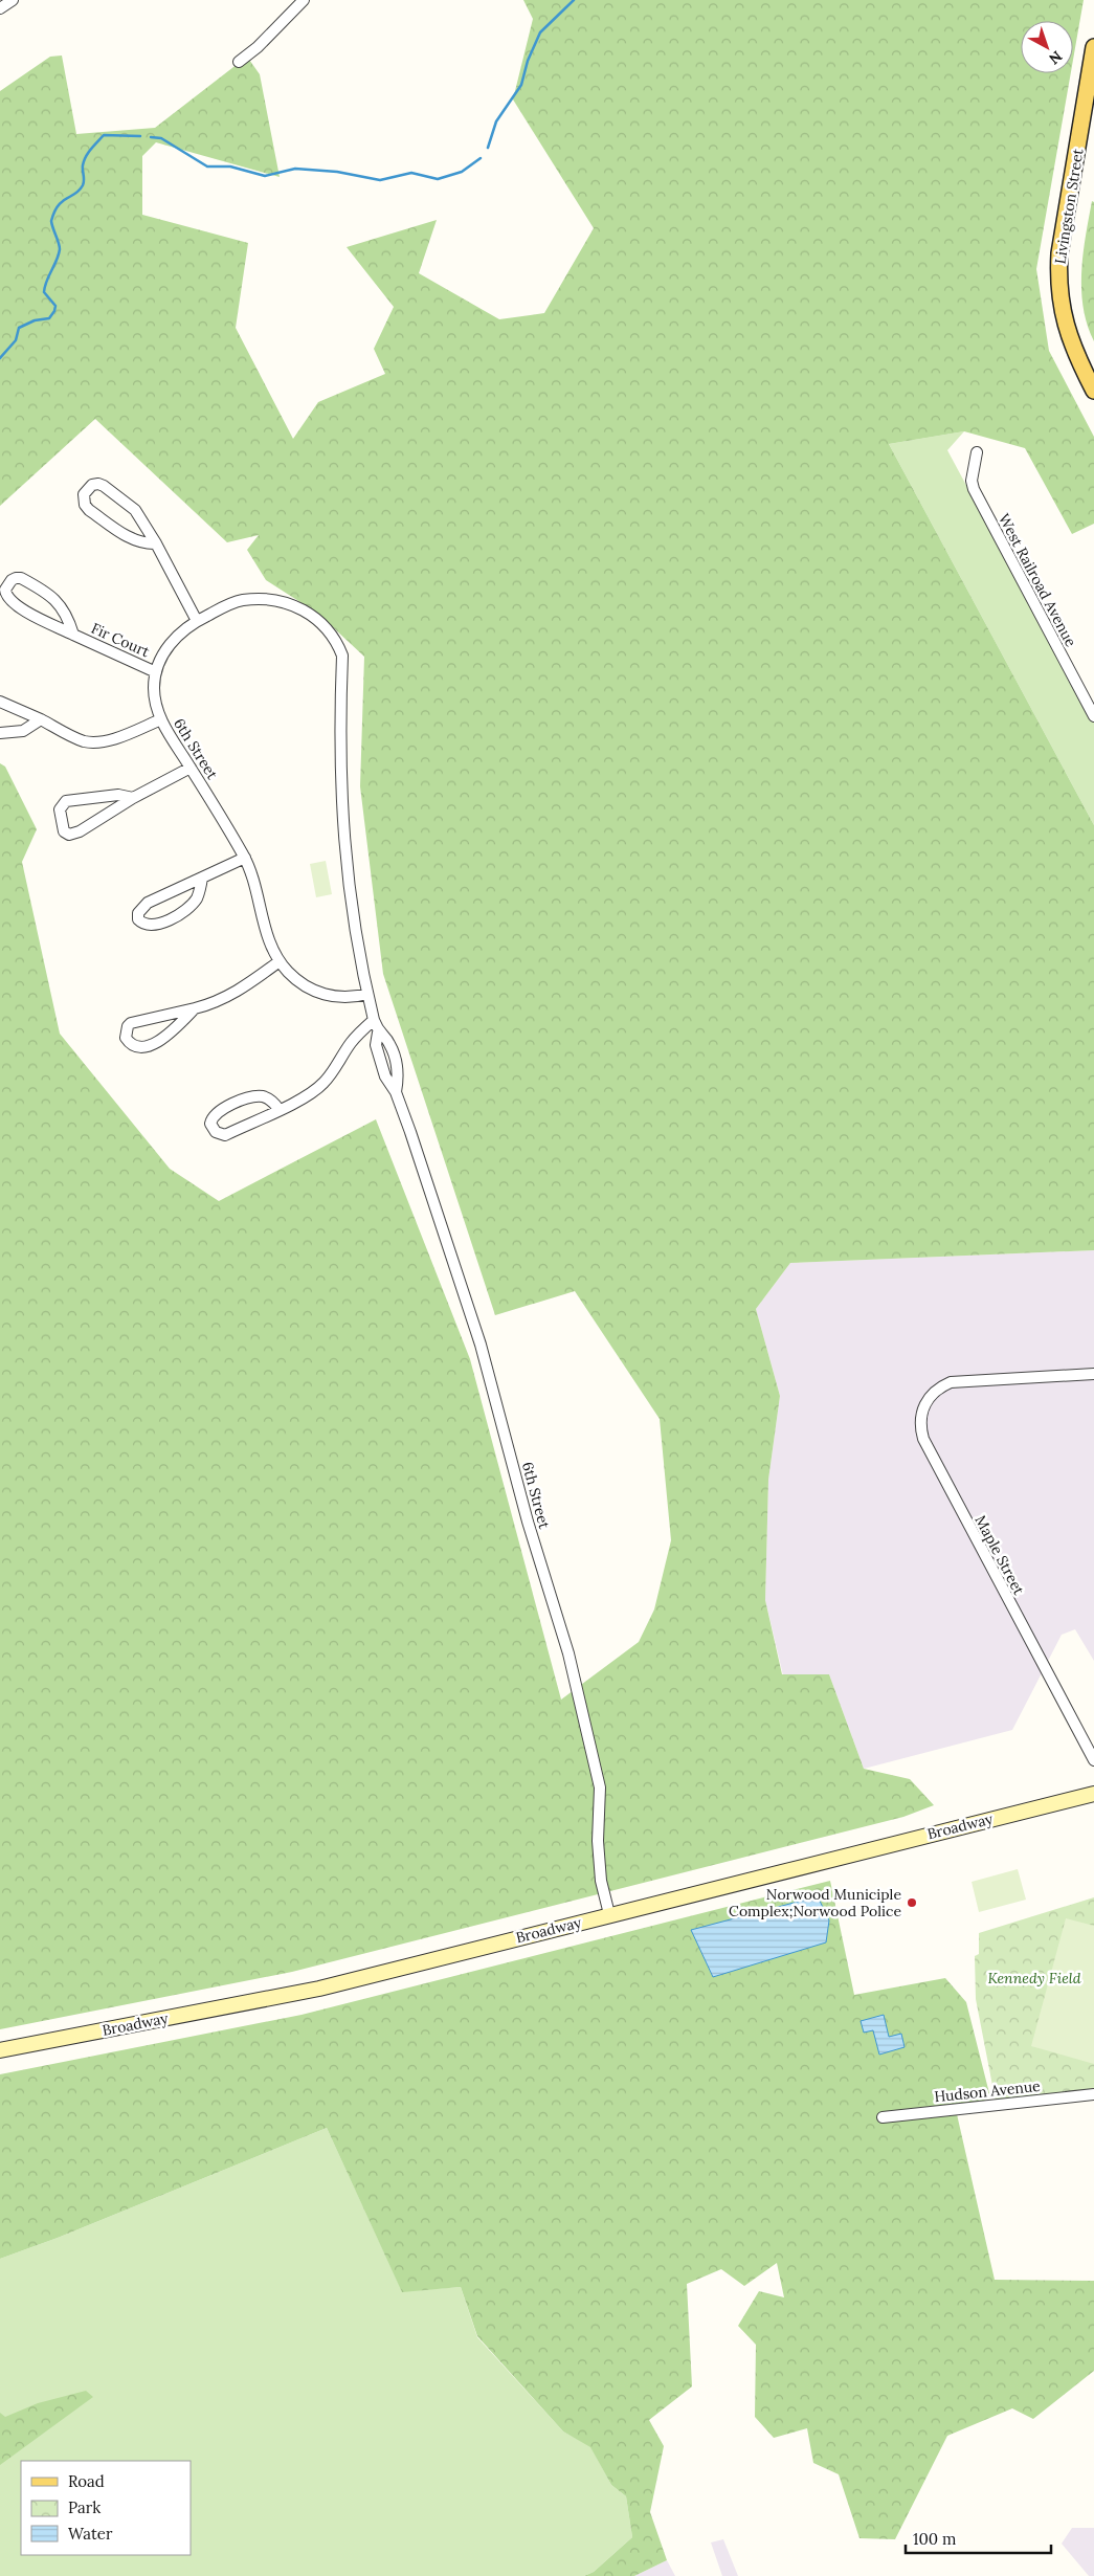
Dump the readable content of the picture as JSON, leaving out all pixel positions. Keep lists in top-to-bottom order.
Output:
{
  "streets": {
    "main road": ["Livingston Street"],
    "street": [
      "West Railroad Avenue",
      "Fir Court",
      "6th Street",
      "Maple Street",
      "Broadway",
      "Hudson Avenue"
    ]
  },
  "crossings": [
    ["Fir Court", "6th Street"],
    ["6th Street", "Broadway"]
  ],
  "parks": ["Kennedy Field"],
  "places": ["Norwood Municiple Complex;Norwood Police"],
  "legend": ["Road", "Park", "Water"],
  "scale_bar": "100 m",
  "north": "bottom right"
}
